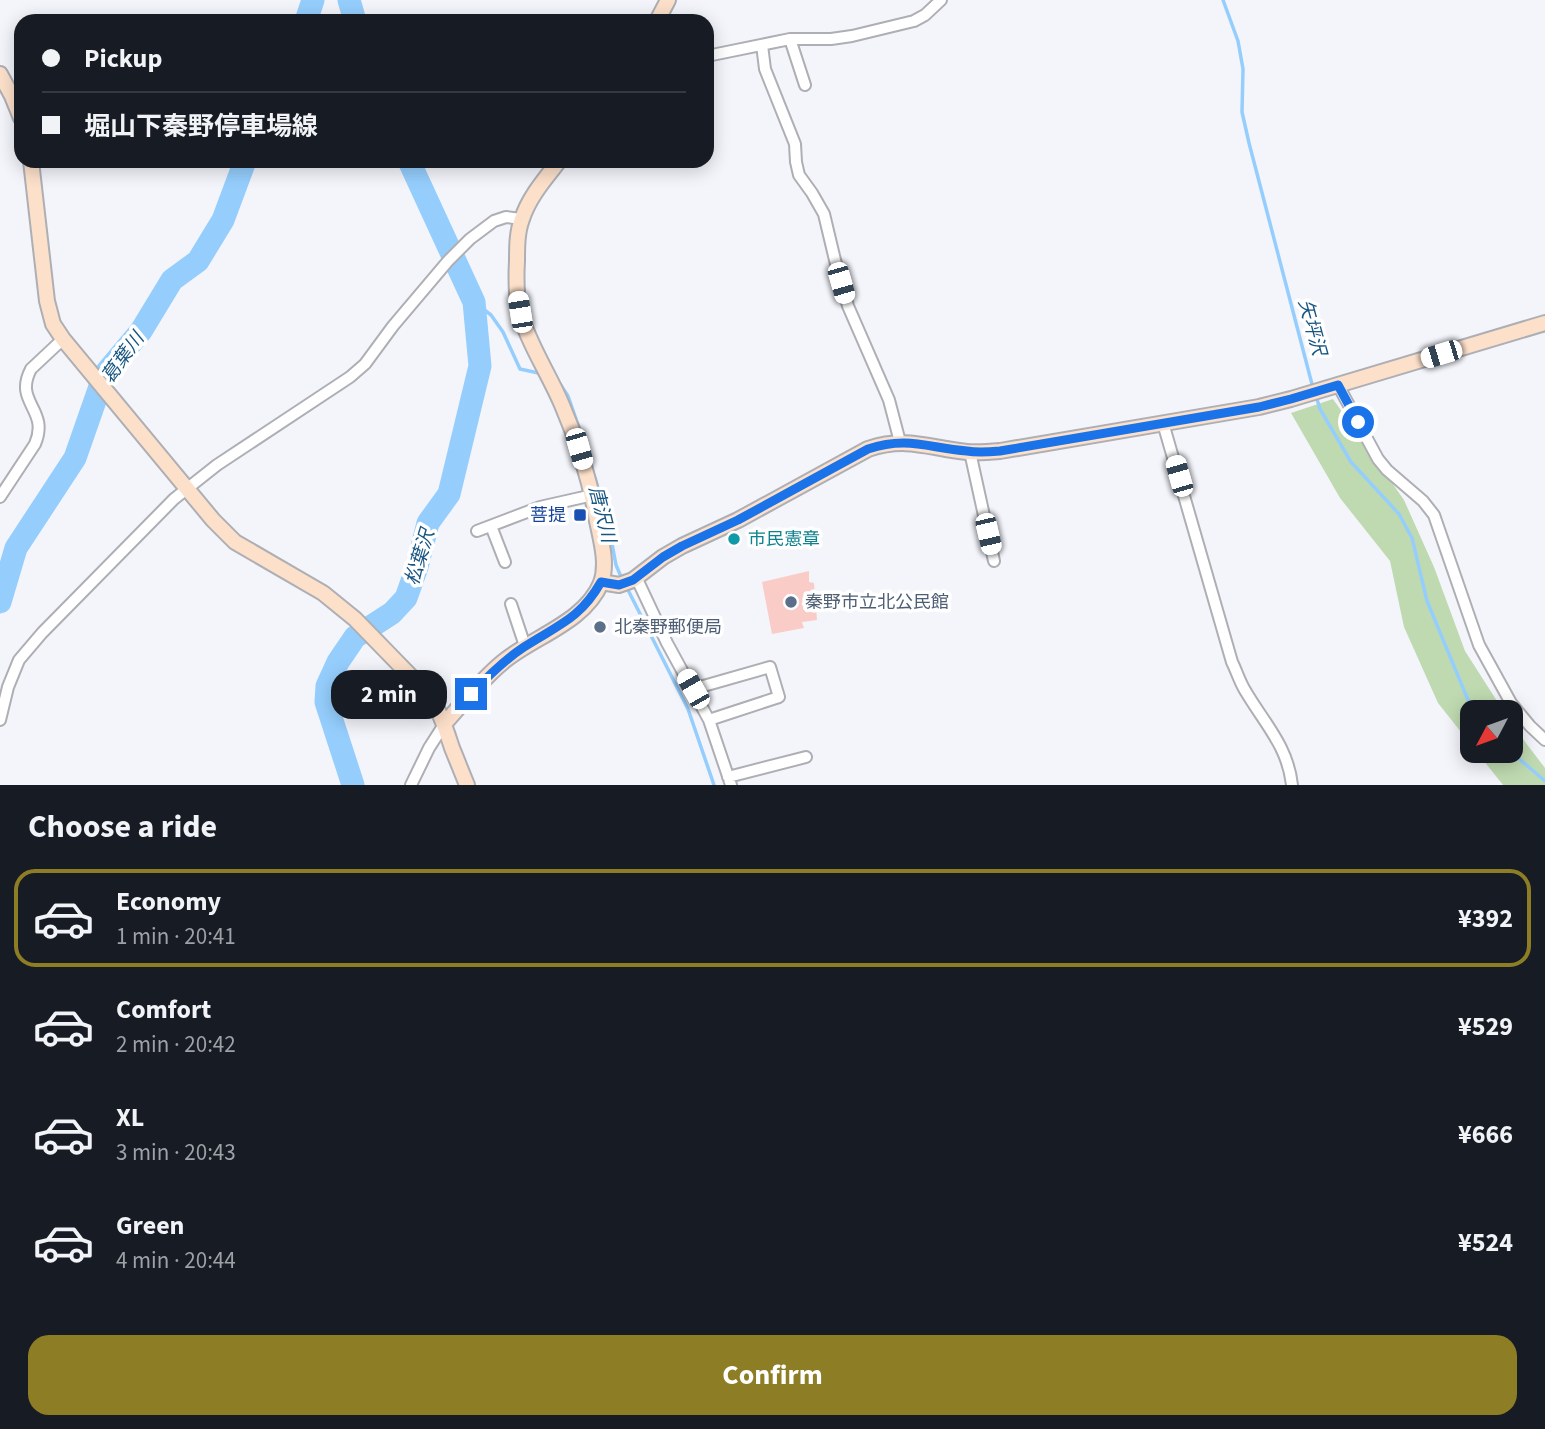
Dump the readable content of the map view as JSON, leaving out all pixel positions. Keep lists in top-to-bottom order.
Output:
{
  "water": [
    "矢坪沢",
    "葛葉川",
    "唐沢川",
    "松葉沢"
  ],
  "places": {
    "transit": ["菩提"],
    "other": ["市民憲章", "秦野市立北公民館", "北秦野郵便局"]
  },
  "north": "bottom left",
  "page": {
    "banner": ["Pickup", "堀山下秦野停車場線"],
    "bubble": "2 min",
    "heading": "Choose a ride",
    "list": [
      {
        "name": "Economy",
        "note": "1 min · 20:41",
        "value": "¥392"
      },
      {
        "name": "Comfort",
        "note": "2 min · 20:42",
        "value": "¥529"
      },
      {
        "name": "XL",
        "note": "3 min · 20:43",
        "value": "¥666"
      },
      {
        "name": "Green",
        "note": "4 min · 20:44",
        "value": "¥524"
      }
    ],
    "buttons": "Confirm"
  }
}
